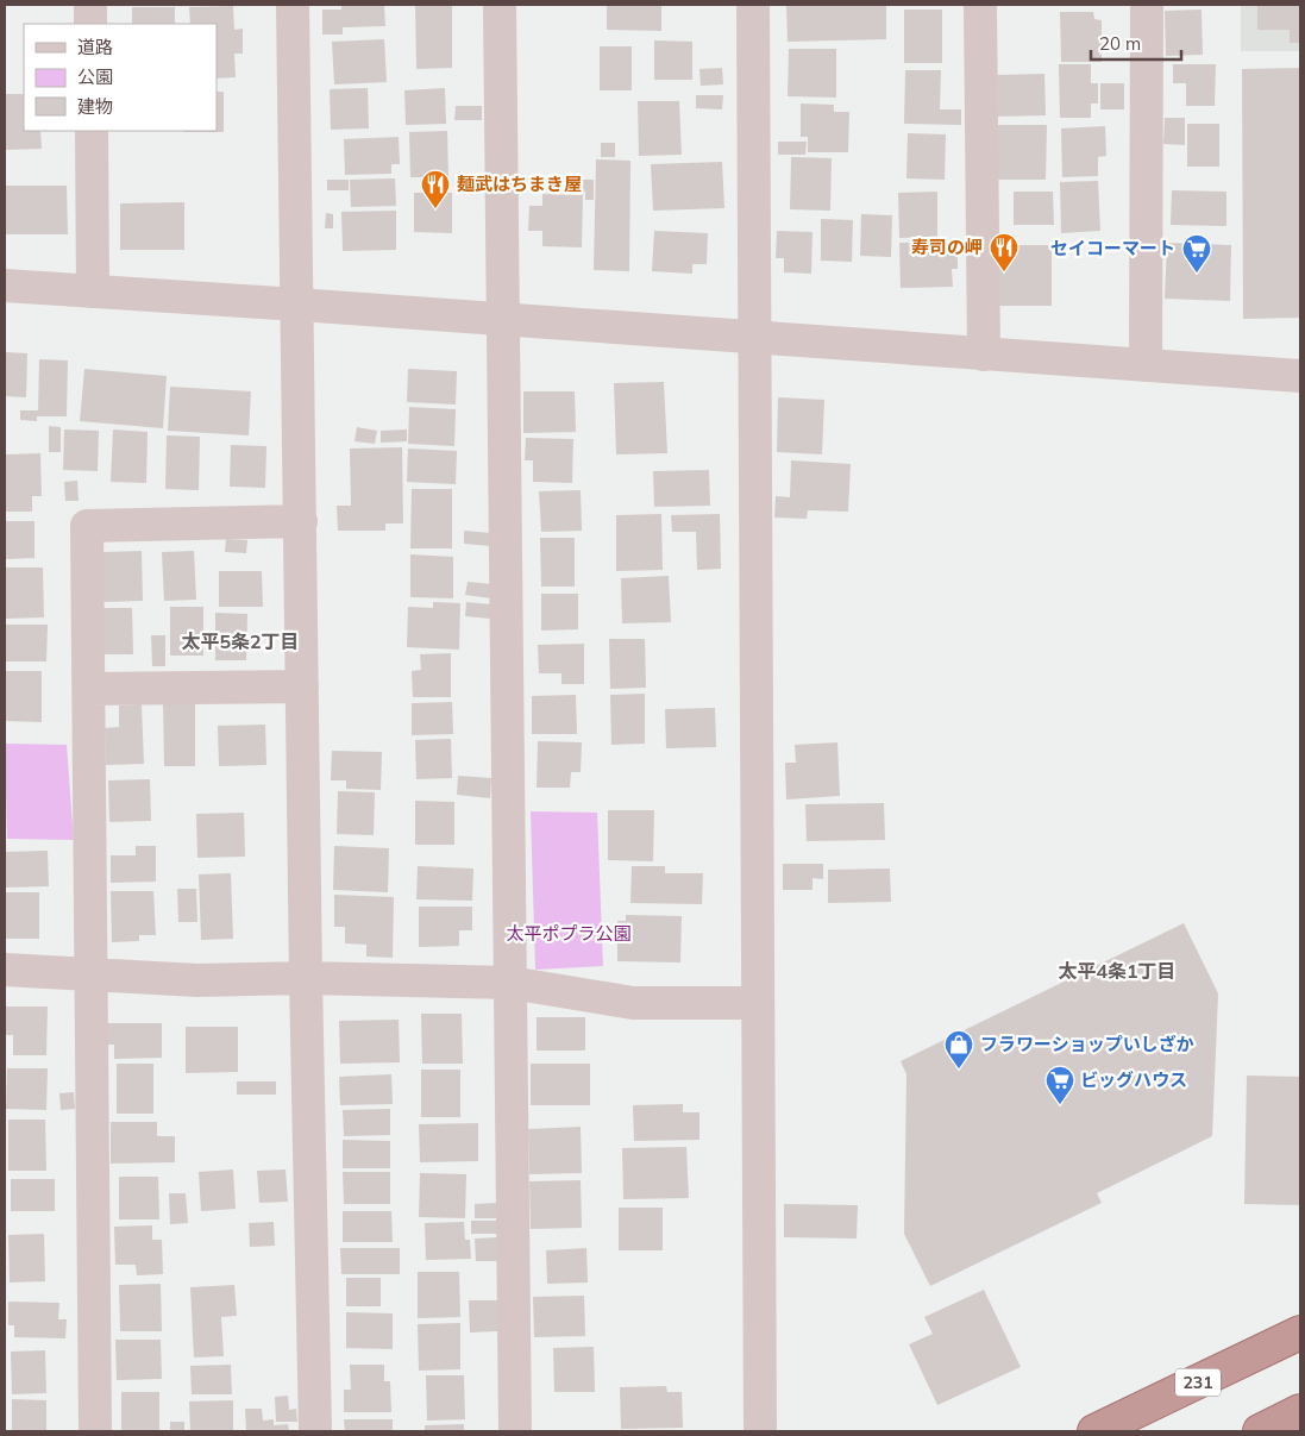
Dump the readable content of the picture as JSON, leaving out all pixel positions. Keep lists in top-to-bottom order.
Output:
{
  "streets": {
    "highway": ["231"]
  },
  "districts": ["太平5条2丁目", "太平4条1丁目"],
  "parks": ["太平ポプラ公園"],
  "places": {
    "restaurant": ["麺武はちまき屋", "寿司の岬"],
    "supermarket": ["セイコーマート", "ビッグハウス"],
    "shop": ["フラワーショップいしざか"]
  },
  "legend": ["道路", "公園", "建物"],
  "scale_bar": "20 m"
}
